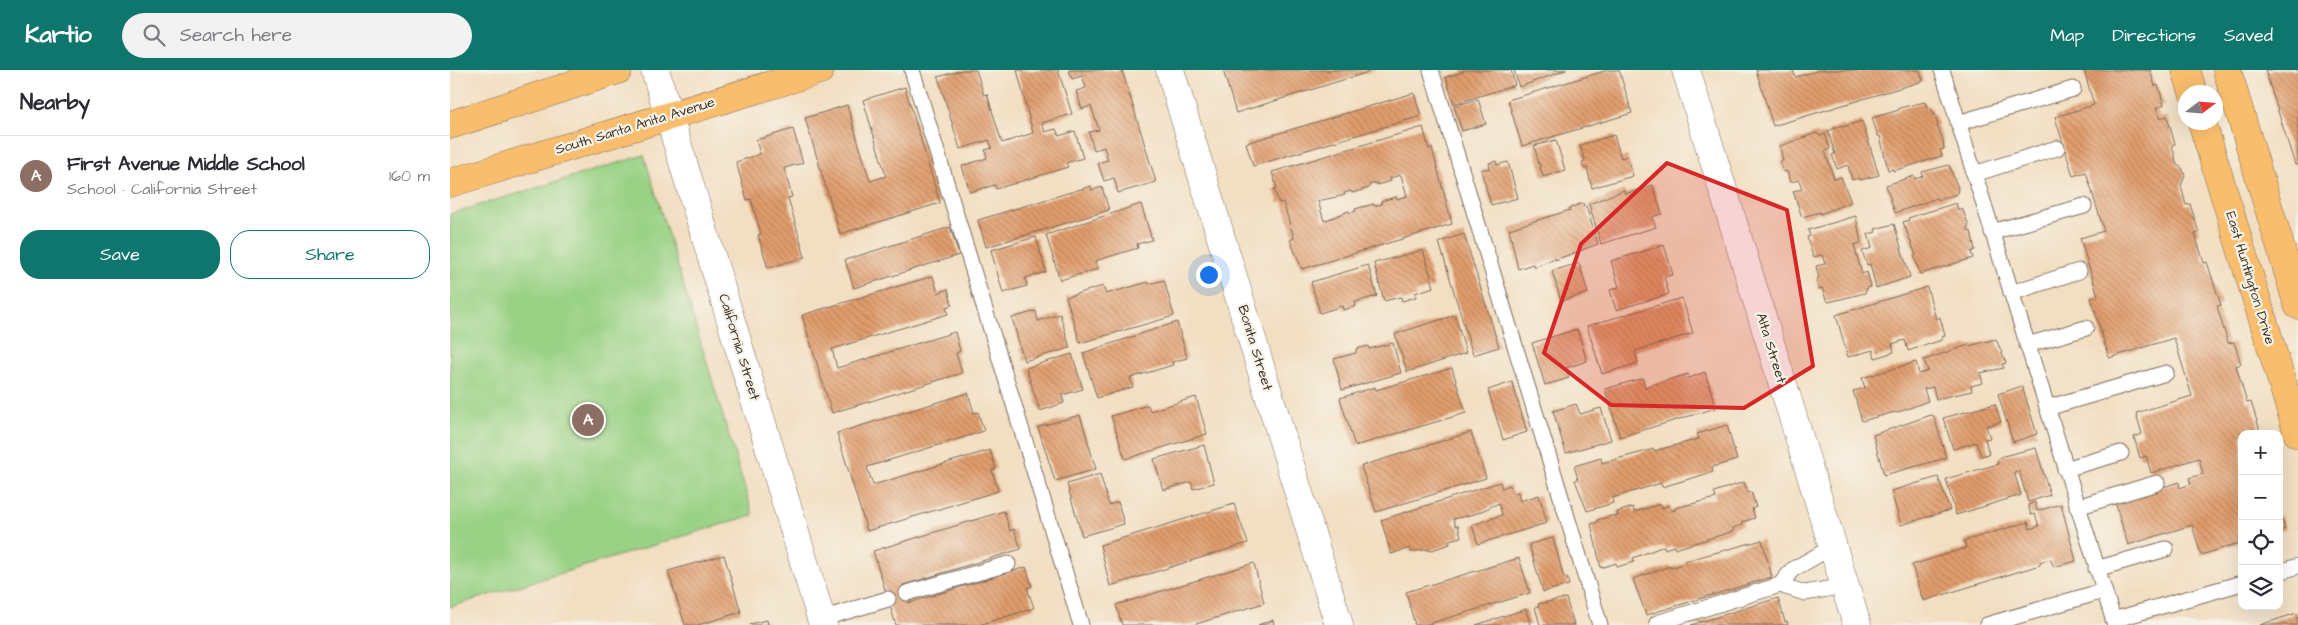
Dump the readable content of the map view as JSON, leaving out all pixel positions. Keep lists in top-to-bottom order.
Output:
{
  "streets": {
    "main road": ["South Santa Anita Avenue", "East Huntington Drive"],
    "street": ["California Street", "Bonita Street", "Alta Street"]
  },
  "crossings": [
    ["South Santa Anita Avenue", "California Street"]
  ],
  "north": "right",
  "page": {
    "header": "Kartio",
    "search": "Search here",
    "nav": ["Map", "Directions", "Saved"],
    "heading": "Nearby",
    "list": [
      {
        "mark": "A",
        "name": "First Avenue Middle School",
        "note": "School · California Street",
        "value": "160 m"
      }
    ],
    "buttons": ["Save", "Share"],
    "pins": "A",
    "map_buttons": ["+", "−"]
  }
}
